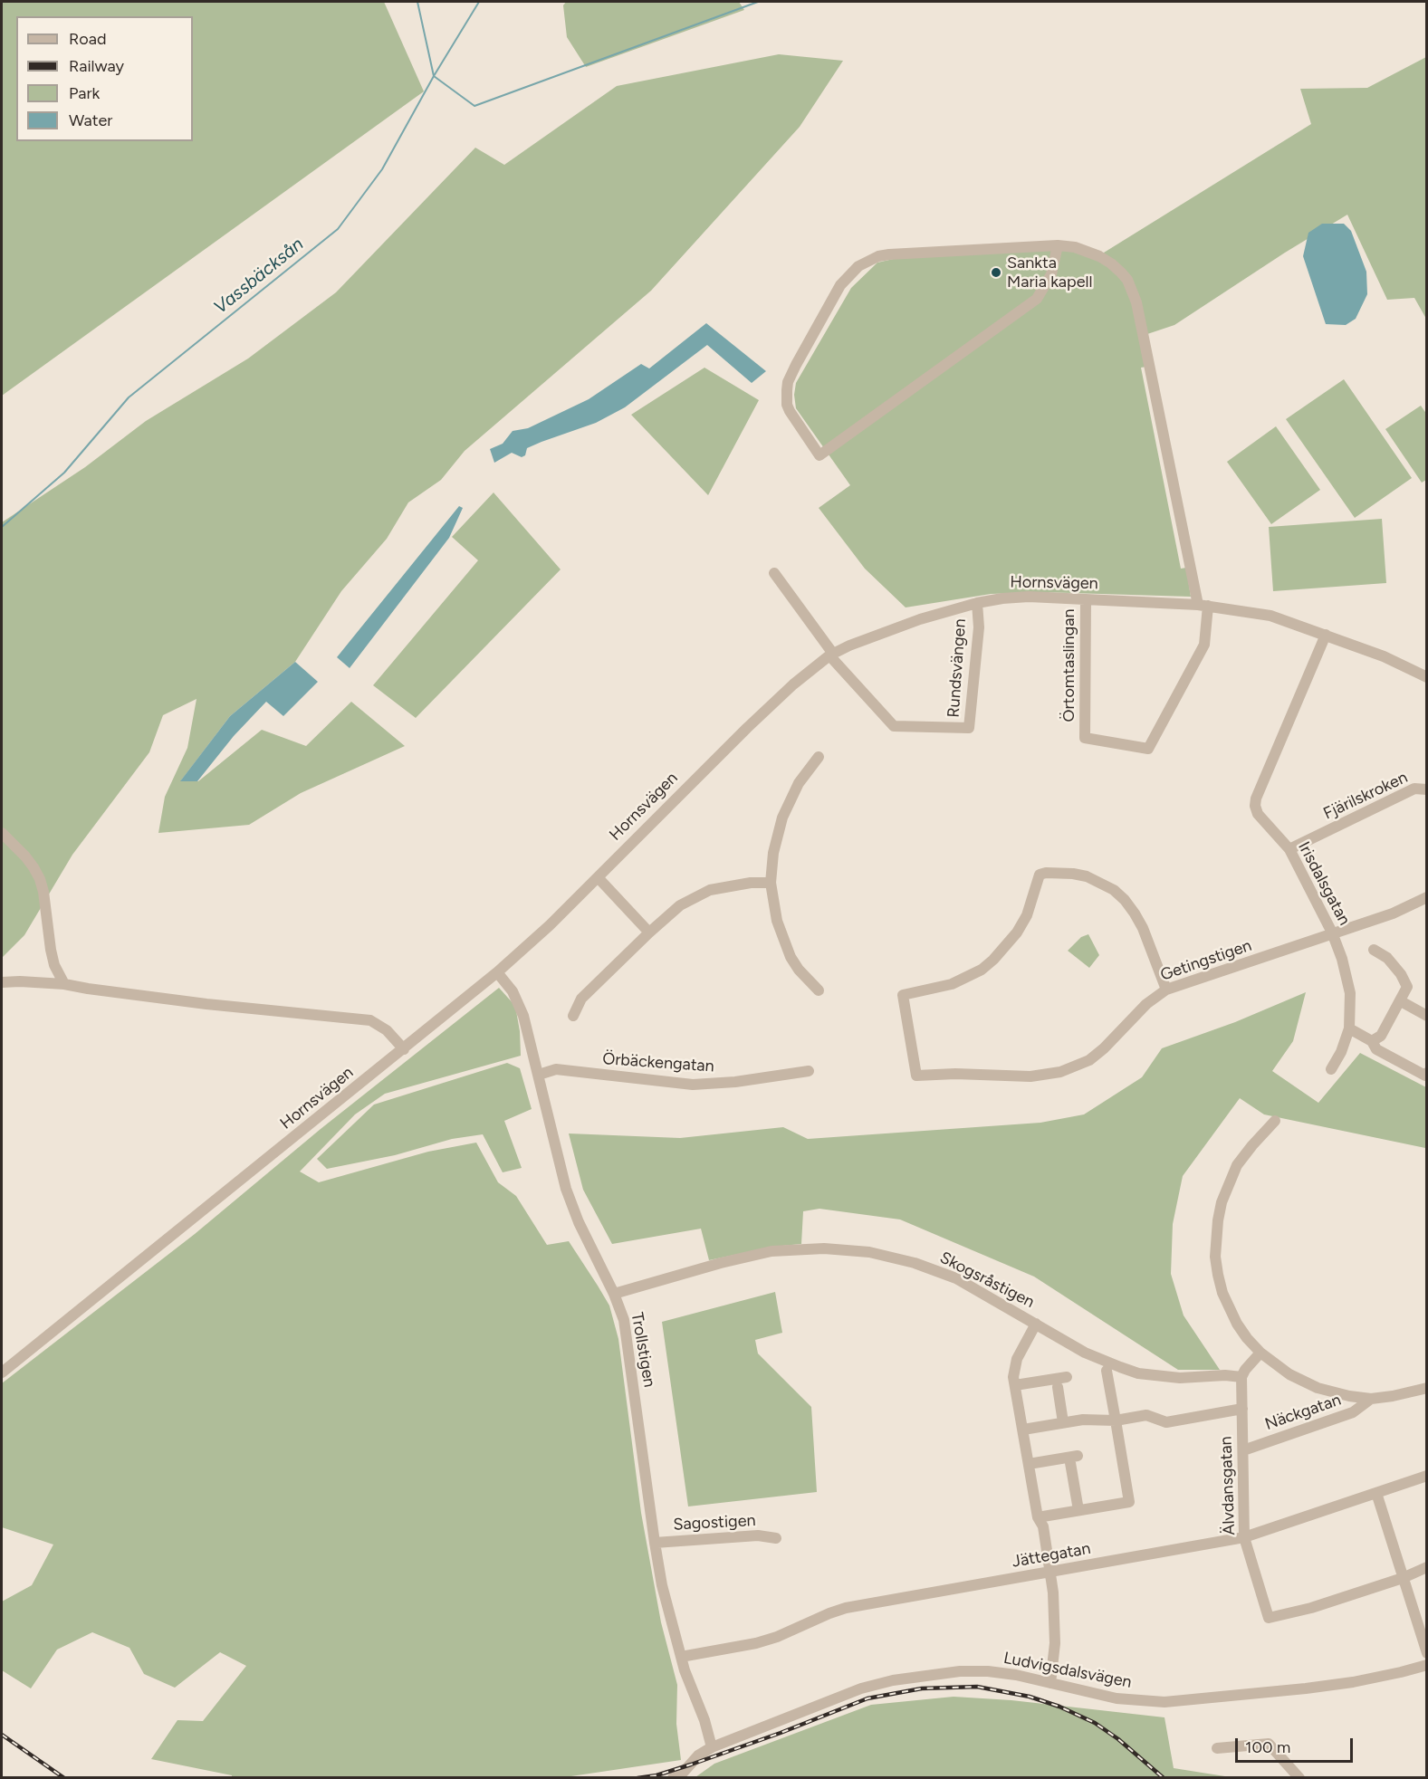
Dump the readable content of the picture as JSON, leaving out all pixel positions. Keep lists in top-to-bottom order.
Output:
{
  "streets": {
    "street": [
      "Hornsvägen",
      "Örtomtaslingan",
      "Rundsvängen",
      "Fjärilskroken",
      "Irisdalsgatan",
      "Getingstigen",
      "Örbäckengatan",
      "Skogsråstigen",
      "Trollstigen",
      "Näckgatan",
      "Älvdansgatan",
      "Sagostigen",
      "Jättegatan",
      "Ludvigsdalsvägen"
    ]
  },
  "crossings": [
    ["Hornsvägen", "Örtomtaslingan"],
    ["Hornsvägen", "Rundsvängen"],
    ["Hornsvägen", "Irisdalsgatan"],
    ["Hornsvägen", "Trollstigen"],
    ["Fjärilskroken", "Irisdalsgatan"],
    ["Irisdalsgatan", "Getingstigen"],
    ["Örbäckengatan", "Trollstigen"],
    ["Skogsråstigen", "Trollstigen"],
    ["Skogsråstigen", "Älvdansgatan"],
    ["Trollstigen", "Sagostigen"],
    ["Trollstigen", "Jättegatan"],
    ["Trollstigen", "Ludvigsdalsvägen"],
    ["Näckgatan", "Älvdansgatan"],
    ["Älvdansgatan", "Jättegatan"]
  ],
  "water": ["Vassbäcksån"],
  "places": ["Sankta Maria kapell"],
  "legend": [
    "Road",
    "Railway",
    "Park",
    "Water"
  ],
  "scale_bar": "100 m"
}
